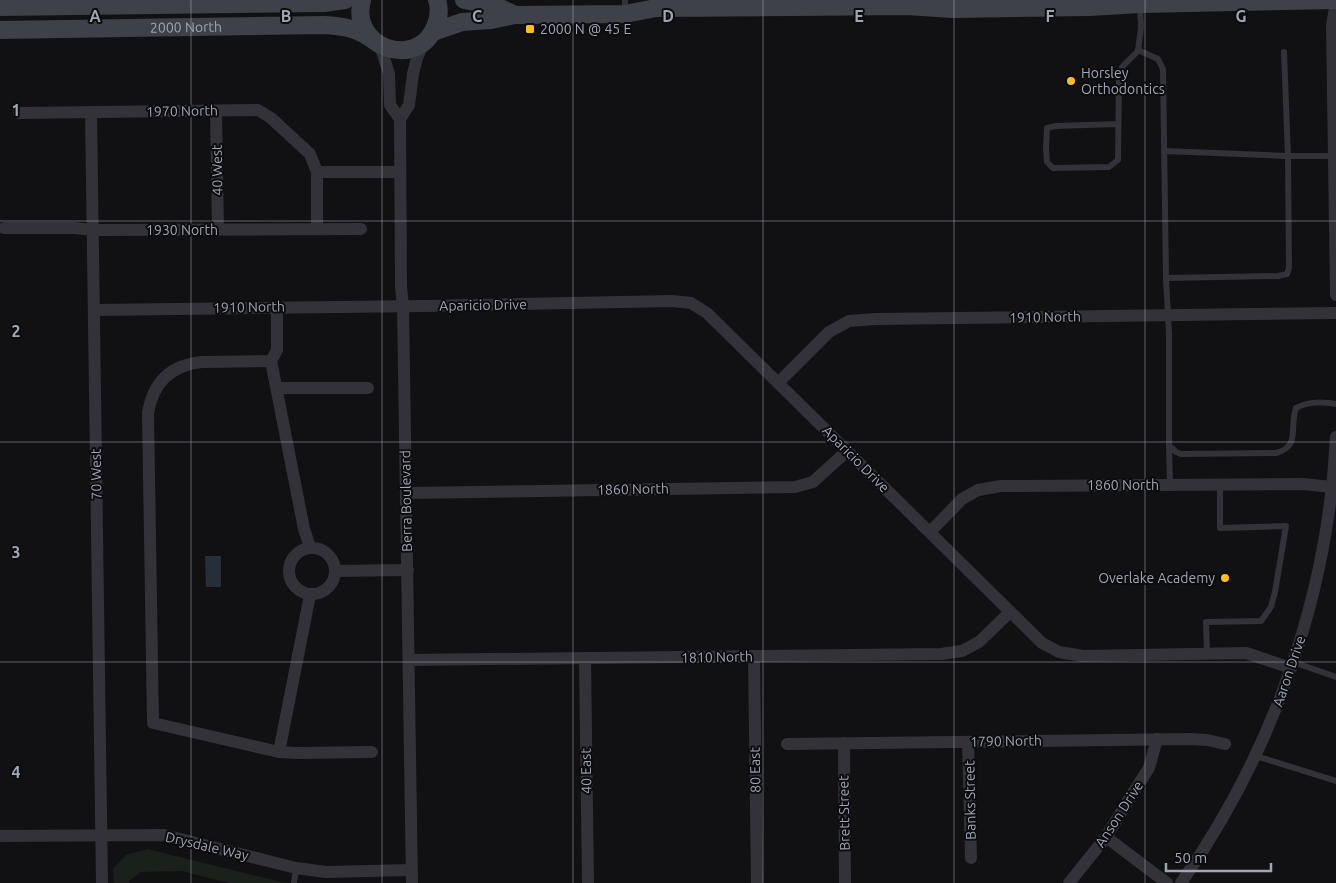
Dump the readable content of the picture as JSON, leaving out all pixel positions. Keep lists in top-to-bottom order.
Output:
{
  "streets": {
    "street": [
      "2000 North",
      "1970 North",
      "40 West",
      "1930 North",
      "Aparicio Drive",
      "1910 North",
      "70 West",
      "1860 North",
      "Berra Boulevard",
      "1810 North",
      "Aaron Drive",
      "1790 North",
      "80 East",
      "40 East",
      "Banks Street",
      "Brett Street",
      "Anson Drive",
      "Drysdale Way"
    ]
  },
  "crossings": [
    ["2000 North", "Berra Boulevard"],
    ["1970 North", "40 West"],
    ["1970 North", "70 West"],
    ["40 West", "1930 North"],
    ["1930 North", "70 West"],
    ["Aparicio Drive", "1910 North"],
    ["Aparicio Drive", "1860 North"],
    ["Aparicio Drive", "Berra Boulevard"],
    ["Aparicio Drive", "1810 North"],
    ["Aparicio Drive", "Aaron Drive"],
    ["1910 North", "70 West"],
    ["1910 North", "Berra Boulevard"],
    ["70 West", "Drysdale Way"],
    ["1860 North", "Berra Boulevard"],
    ["1860 North", "Aaron Drive"],
    ["Berra Boulevard", "1810 North"],
    ["Berra Boulevard", "Drysdale Way"],
    ["1810 North", "80 East"],
    ["1810 North", "40 East"],
    ["1790 North", "Banks Street"],
    ["1790 North", "Brett Street"],
    ["1790 North", "Anson Drive"]
  ],
  "places": {
    "transit": ["2000 N @ 45 E"],
    "other": ["Horsley Orthodontics", "Overlake Academy"]
  },
  "scale_bar": "50 m",
  "grid": {
    "columns": [
      "A",
      "B",
      "C",
      "D",
      "E",
      "F",
      "G"
    ],
    "rows": [
      "1",
      "2",
      "3",
      "4"
    ]
  }
}
